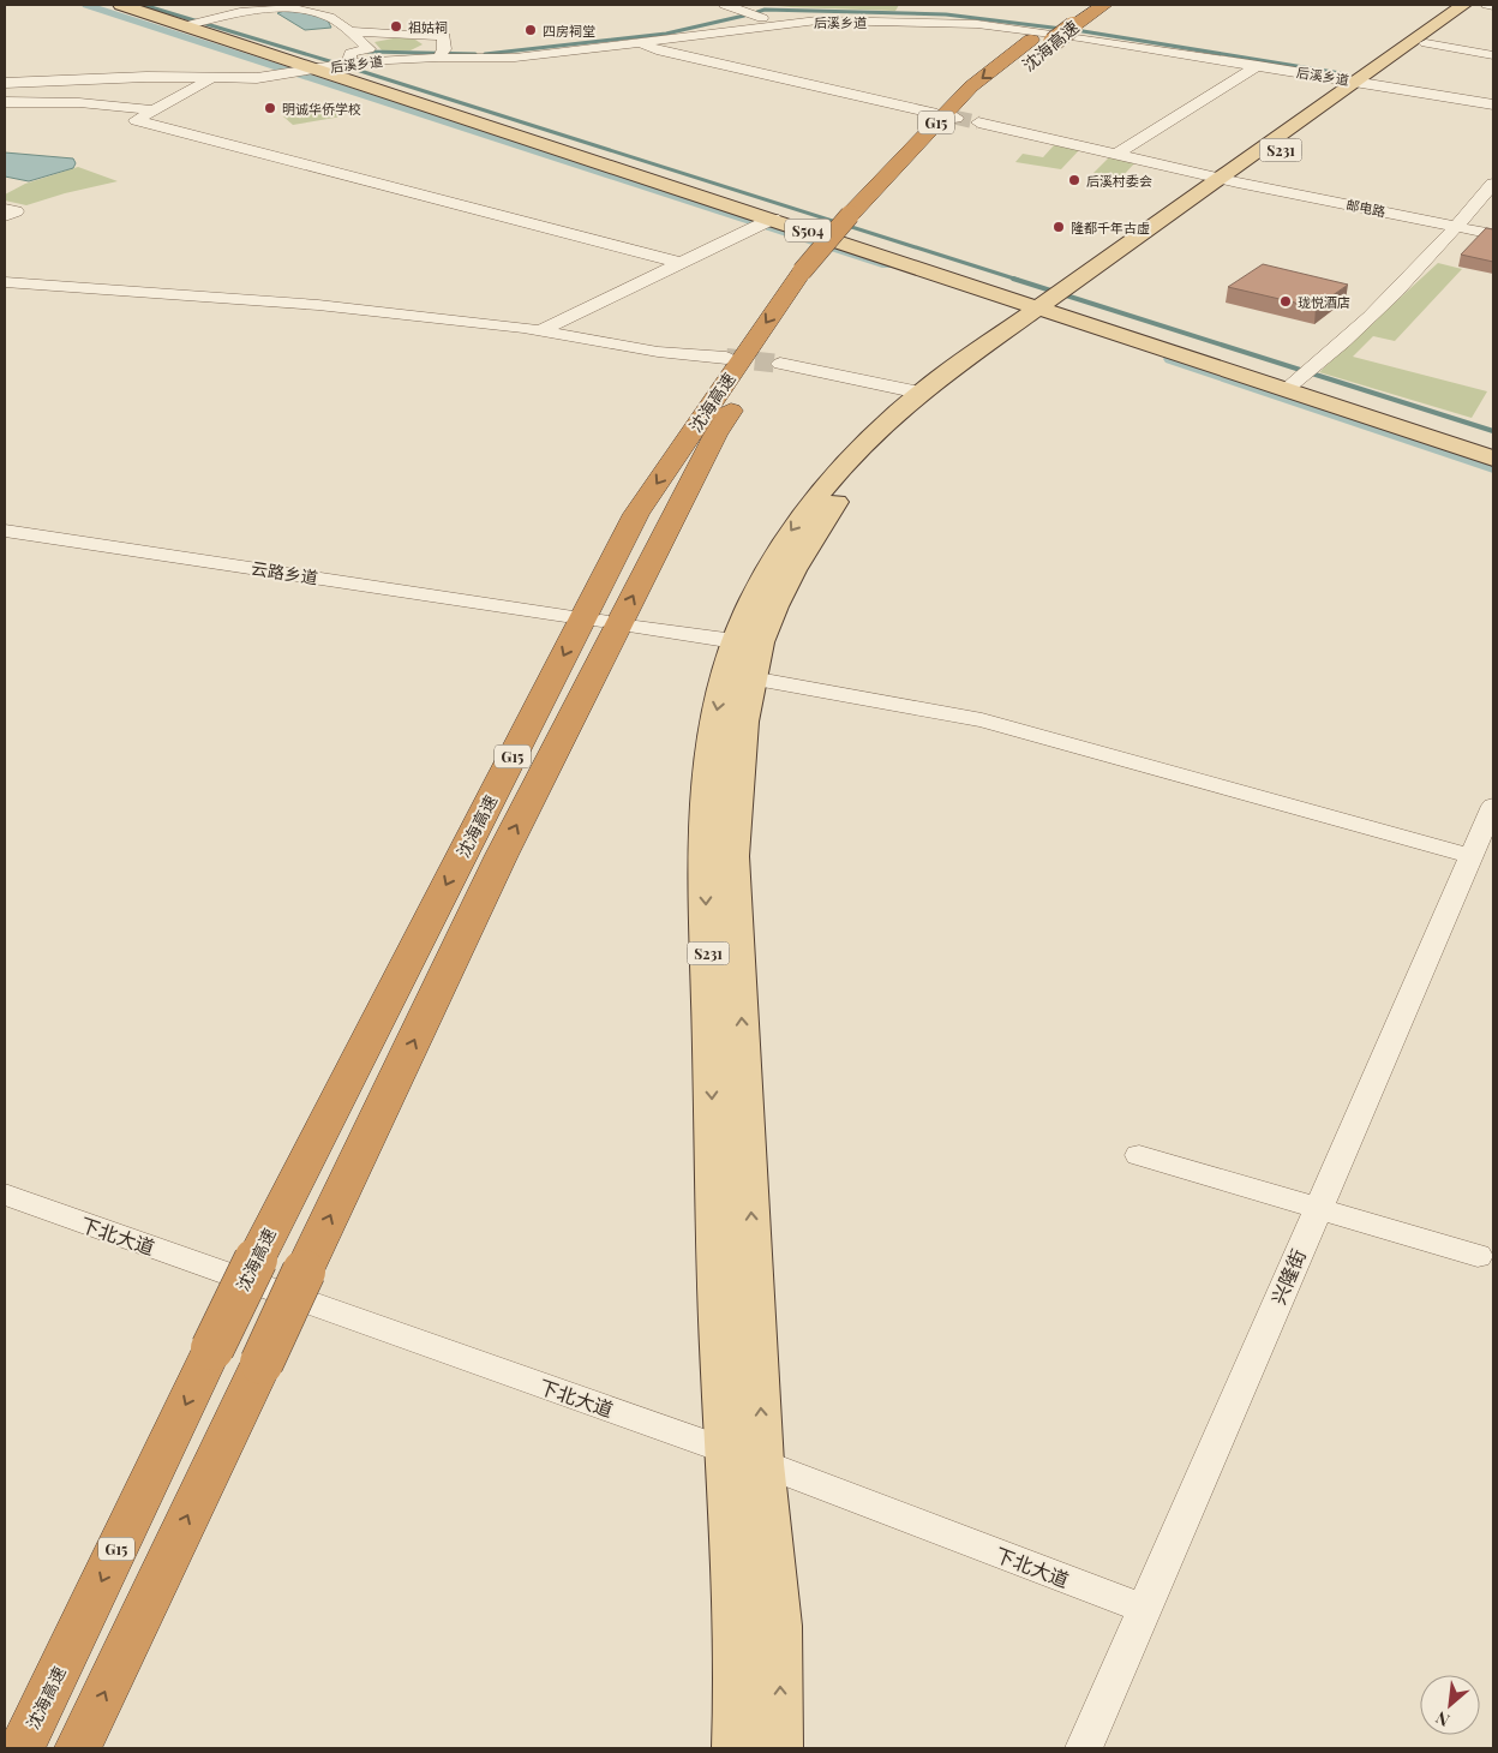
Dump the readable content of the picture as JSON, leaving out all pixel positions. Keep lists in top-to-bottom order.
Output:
{
  "streets": {
    "highway": ["沈海高速", "G15"],
    "main road": ["S231", "S504"],
    "street": [
      "后溪乡道",
      "邮电路",
      "云路乡道",
      "下北大道",
      "兴隆街"
    ]
  },
  "crossings": [
    ["后溪乡道", "S231"],
    ["后溪乡道", "S504"],
    ["G15", "邮电路"],
    ["S231", "邮电路"],
    ["S231", "S504"],
    ["S231", "下北大道"],
    ["下北大道", "兴隆街"]
  ],
  "places": [
    "祖姑祠",
    "四房祠堂",
    "明诚华侨学校",
    "后溪村委会",
    "隆都千年古虚",
    "珑悦酒店"
  ],
  "north": "bottom left"
}
